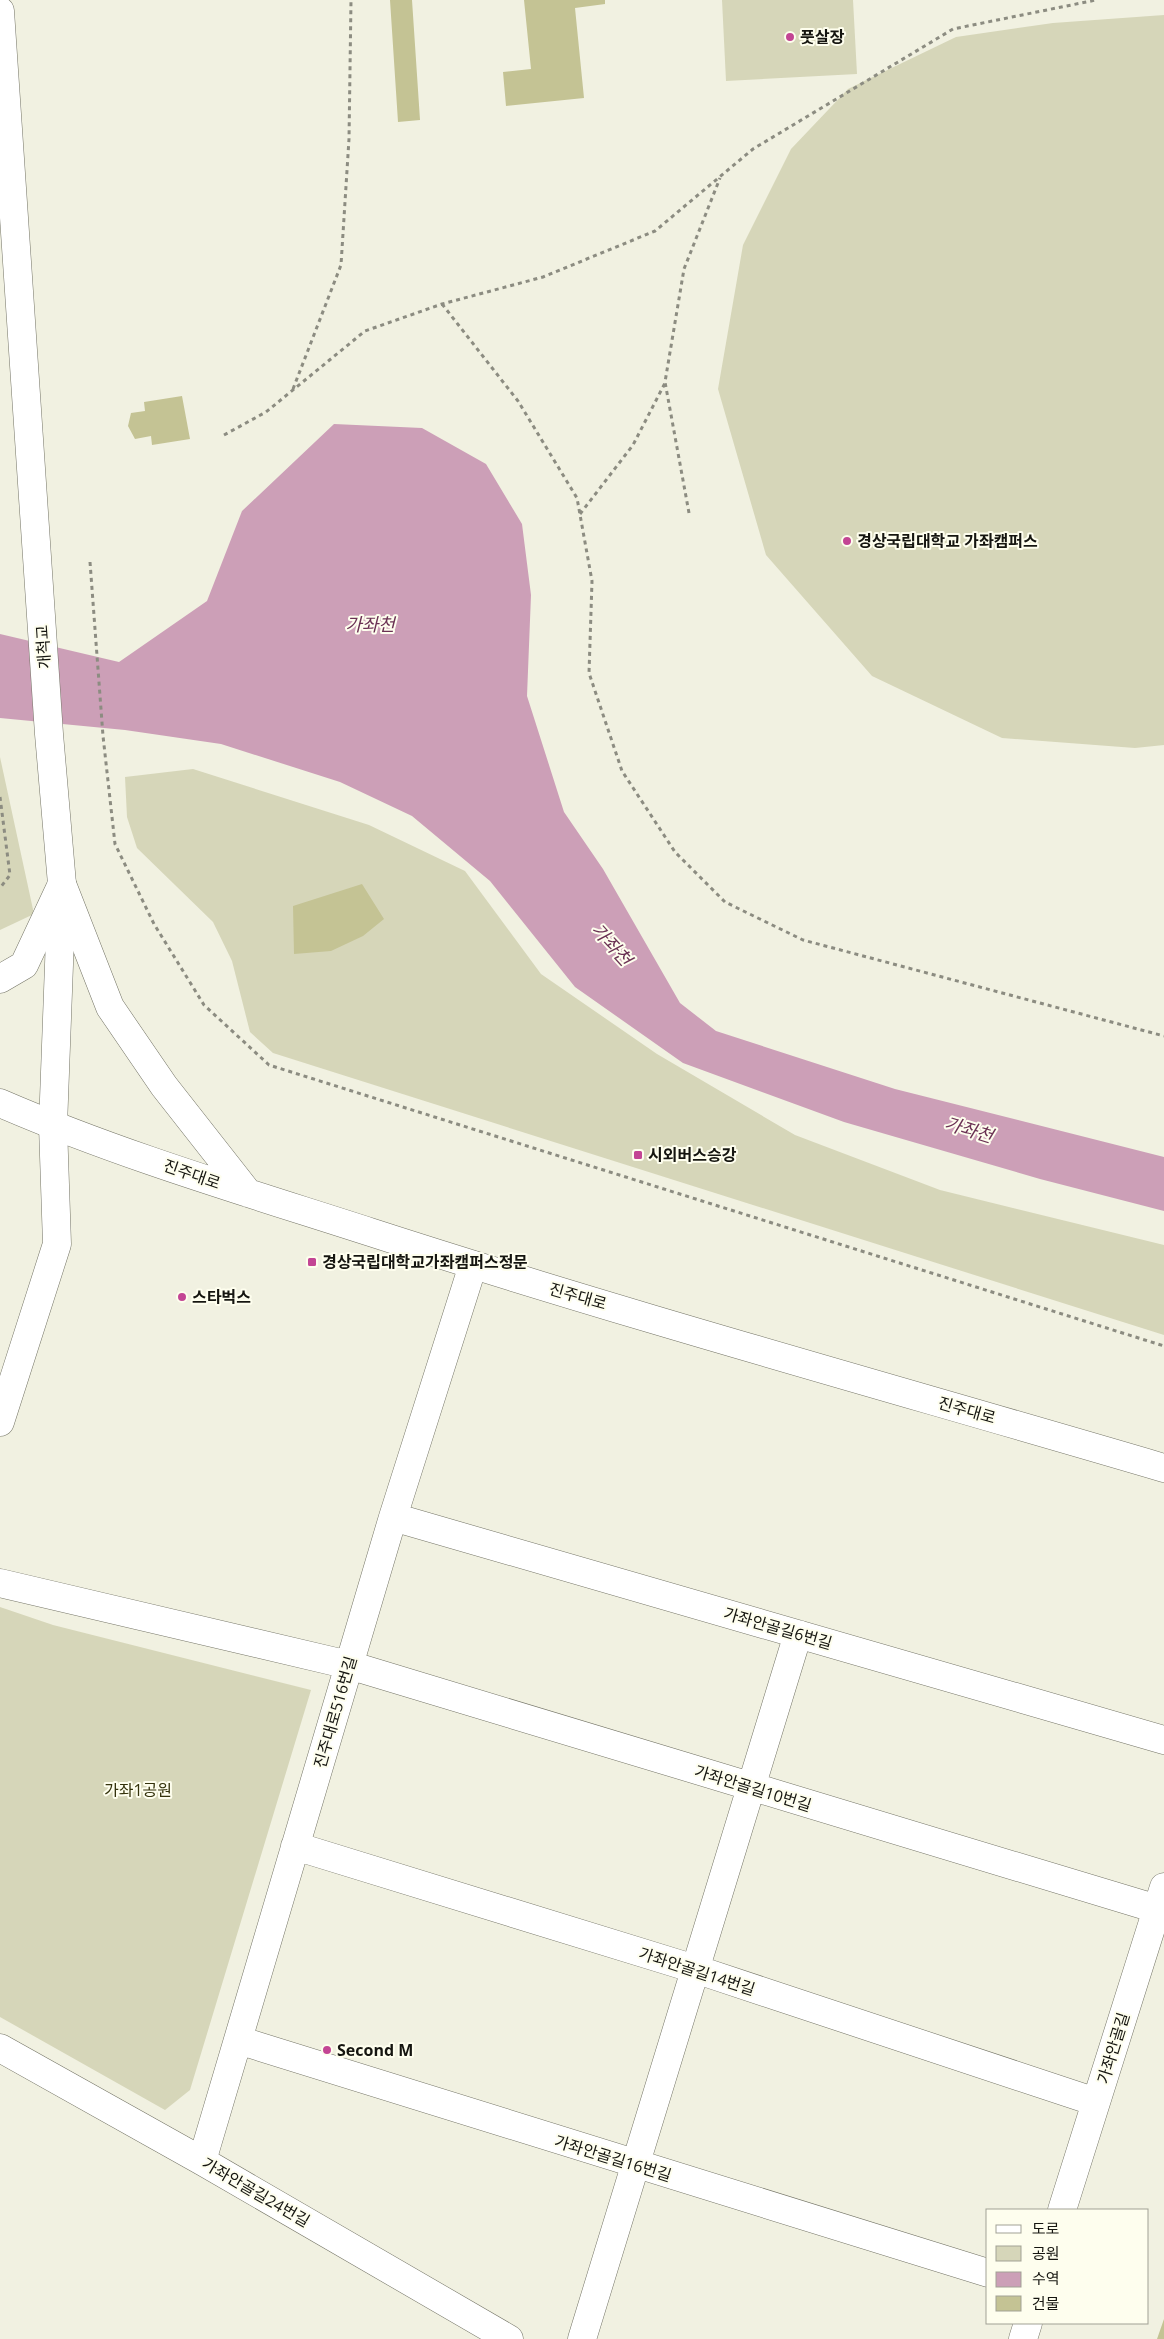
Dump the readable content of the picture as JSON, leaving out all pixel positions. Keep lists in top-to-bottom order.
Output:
{
  "streets": {
    "street": [
      "개척교",
      "진주대로",
      "가좌안골길6번길",
      "진주대로516번길",
      "가좌안골길10번길",
      "가좌안골길14번길",
      "가좌안골길",
      "가좌안골길16번길",
      "가좌안골길24번길"
    ]
  },
  "crossings": [
    ["진주대로", "진주대로516번길"],
    ["가좌안골길6번길", "진주대로516번길"],
    ["진주대로516번길", "가좌안골길10번길"],
    ["진주대로516번길", "가좌안골길14번길"],
    ["진주대로516번길", "가좌안골길16번길"],
    ["진주대로516번길", "가좌안골길24번길"],
    ["가좌안골길10번길", "가좌안골길"],
    ["가좌안골길14번길", "가좌안골길"]
  ],
  "water": ["가좌천"],
  "parks": ["가좌1공원"],
  "places": {
    "other": [
      "풋살장",
      "경상국립대학교 가좌캠퍼스",
      "스타벅스",
      "Second M"
    ],
    "transit": ["시외버스승강", "경상국립대학교가좌캠퍼스정문"]
  },
  "legend": [
    "도로",
    "공원",
    "수역",
    "건물"
  ]
}
